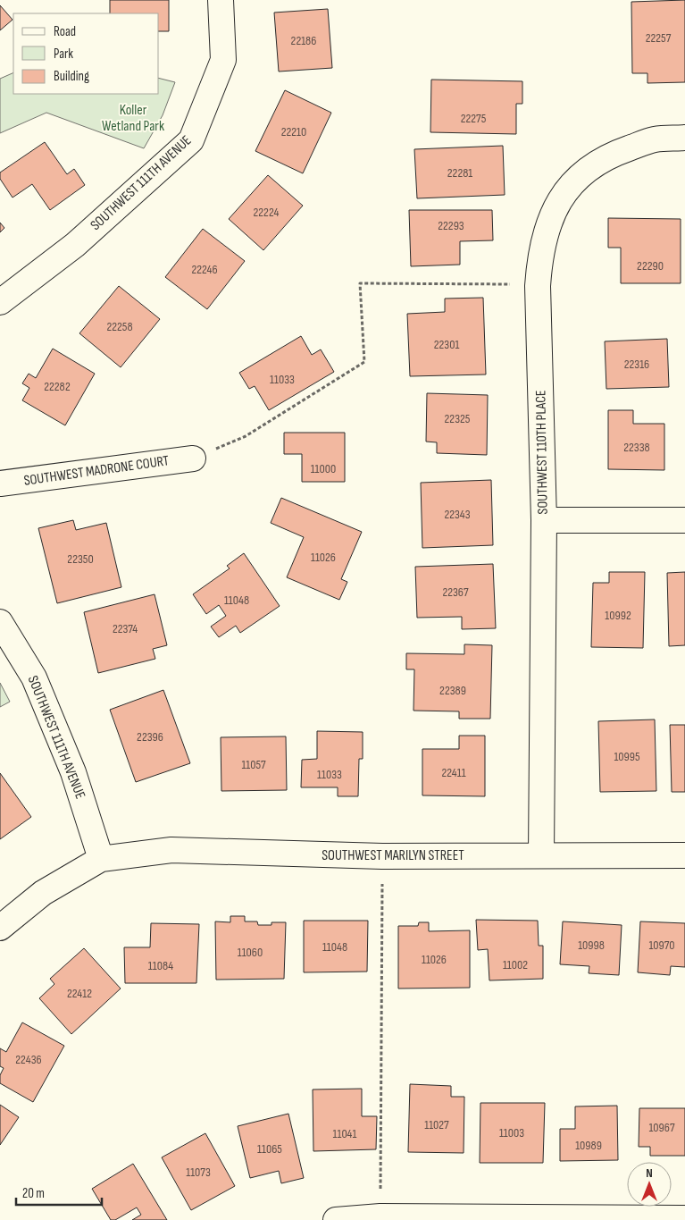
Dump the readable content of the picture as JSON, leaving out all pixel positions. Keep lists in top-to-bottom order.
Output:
{
  "streets": {
    "street": [
      "SOUTHWEST 111TH AVENUE",
      "SOUTHWEST 110TH PLACE",
      "SOUTHWEST MADRONE COURT",
      "SOUTHWEST MARILYN STREET"
    ]
  },
  "crossings": [
    ["SOUTHWEST 111TH AVENUE", "SOUTHWEST MARILYN STREET"],
    ["SOUTHWEST 110TH PLACE", "SOUTHWEST MARILYN STREET"]
  ],
  "parks": ["Koller Wetland Park"],
  "house_numbers": [
    "22257",
    "22186",
    "22275",
    "22210",
    "22281",
    "22224",
    "22293",
    "22290",
    "22246",
    "22258",
    "22301",
    "22316",
    "11033",
    "22282",
    "22325",
    "22338",
    "11000",
    "22343",
    "11026",
    "22350",
    "22367",
    "11048",
    "10992",
    "22374",
    "22389",
    "22396",
    "10995",
    "11057",
    "22411",
    "11033",
    "10998",
    "10970",
    "11048",
    "11060",
    "11026",
    "11002",
    "11084",
    "22412",
    "22436",
    "11027",
    "10967",
    "11003",
    "11041",
    "10989",
    "11065",
    "11073"
  ],
  "legend": ["Road", "Park", "Building"],
  "scale_bar": "20 m",
  "north": "top"
}
